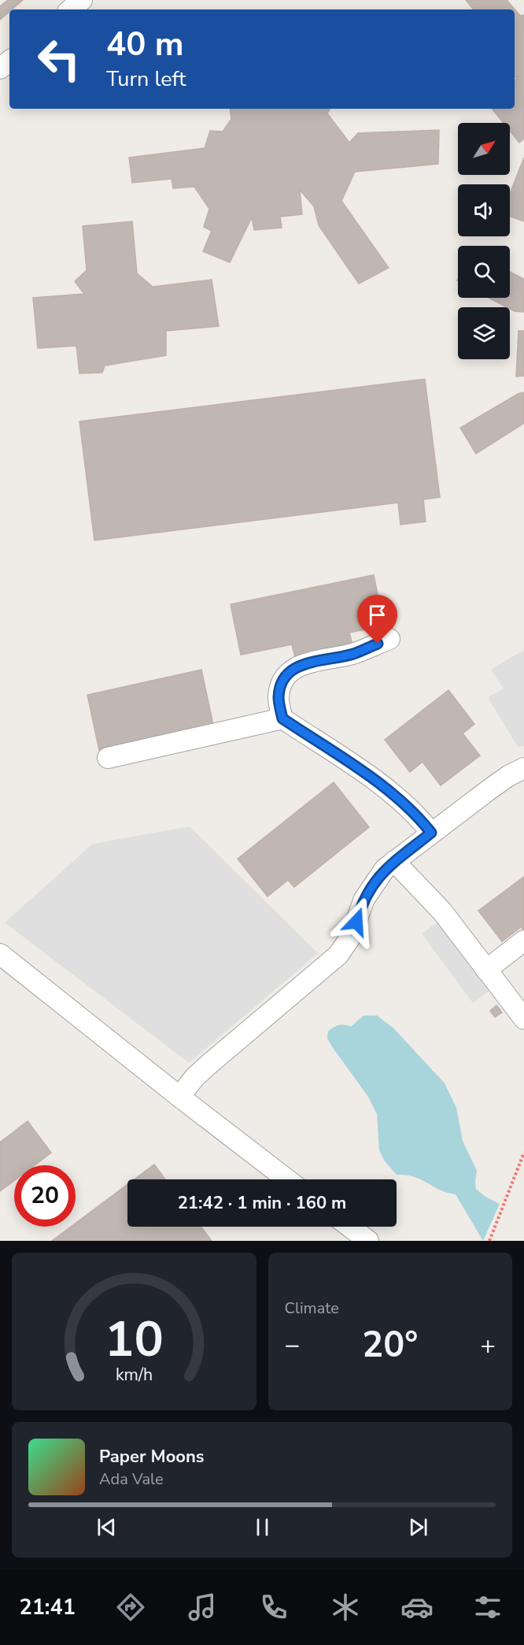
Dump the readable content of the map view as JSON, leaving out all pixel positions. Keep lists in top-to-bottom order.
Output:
{
  "north": "top right",
  "page": {
    "turn": ["40 m", "Turn left"],
    "limit": "20",
    "trip": "21:42 · 1 min · 160 m",
    "tile": "Climate",
    "heat": ["−", "20°", "+"],
    "song": ["Paper Moons", "Ada Vale"],
    "tabs": "21:41",
    "gauge": ["10", "km/h"]
  }
}
